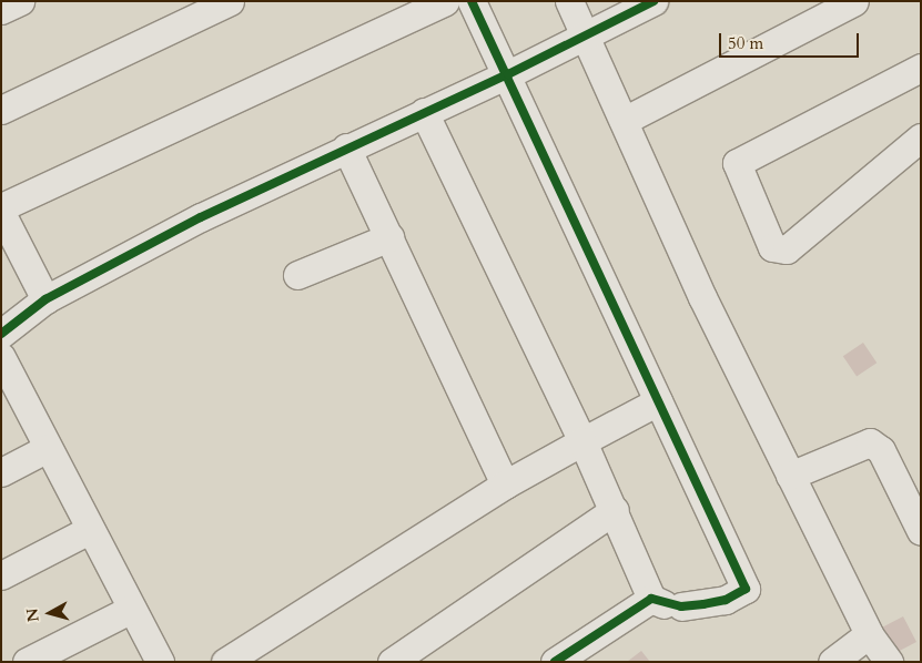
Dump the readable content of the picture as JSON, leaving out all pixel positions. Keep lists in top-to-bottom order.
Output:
{
  "scale_bar": "50 m",
  "north": "left"
}
